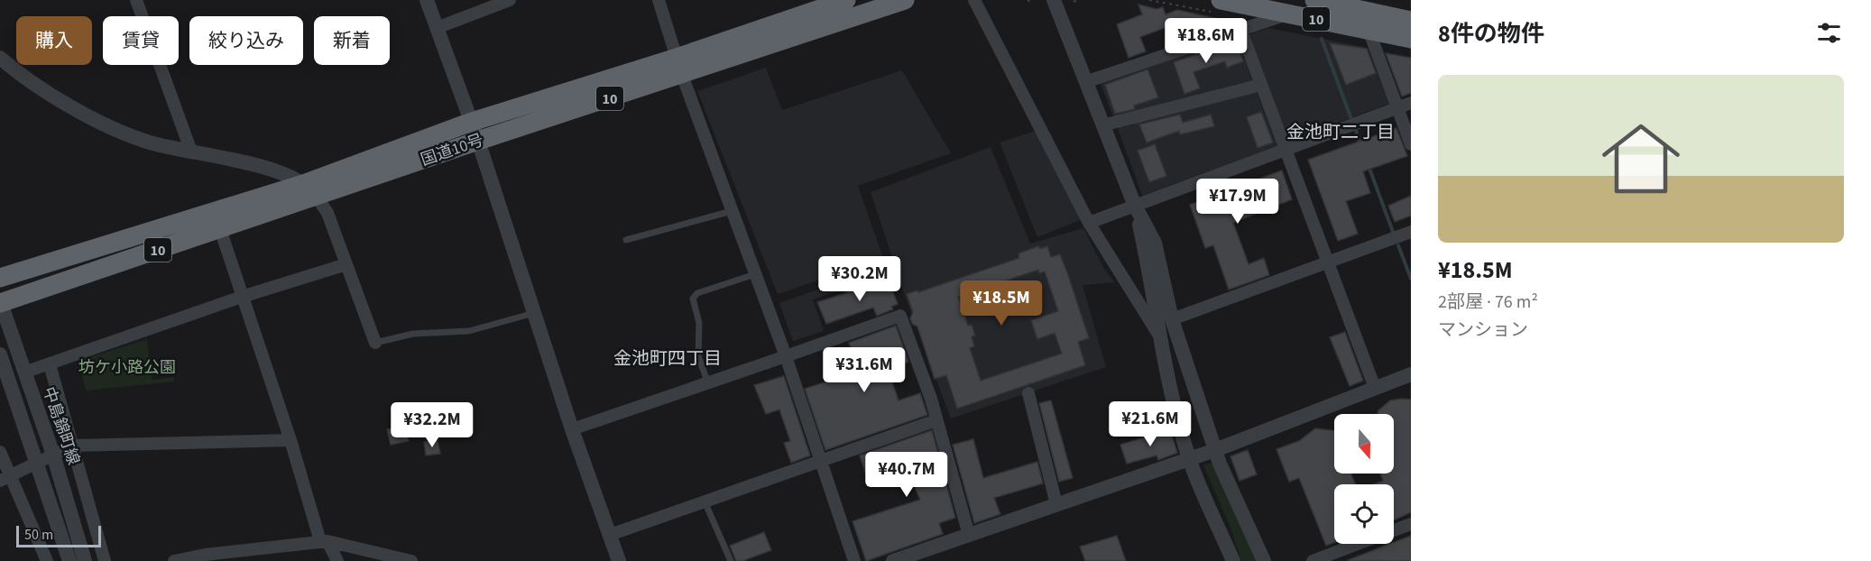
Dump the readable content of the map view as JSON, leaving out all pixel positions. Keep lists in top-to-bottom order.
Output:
{
  "streets": {
    "highway": ["10", "国道10号"],
    "street": ["中島錦町線"]
  },
  "crossings": [
    ["国道10号", "中島錦町線"]
  ],
  "districts": ["金池町二丁目", "金池町四丁目"],
  "parks": ["坊ケ小路公園"],
  "scale_bar": "50 m",
  "north": "bottom",
  "page": {
    "heading": "8件の物件",
    "chip": [
      "購入",
      "賃貸",
      "絞り込み",
      "新着"
    ],
    "price": [
      "¥18.6M",
      "¥17.9M",
      "¥30.2M",
      "¥18.5M",
      "¥31.6M",
      "¥21.6M",
      "¥32.2M",
      "¥40.7M"
    ],
    "list": [
      {
        "name": "¥18.5M",
        "note": "2部屋 · 76 m² · マンション"
      }
    ],
    "scale": "50 m"
  }
}
